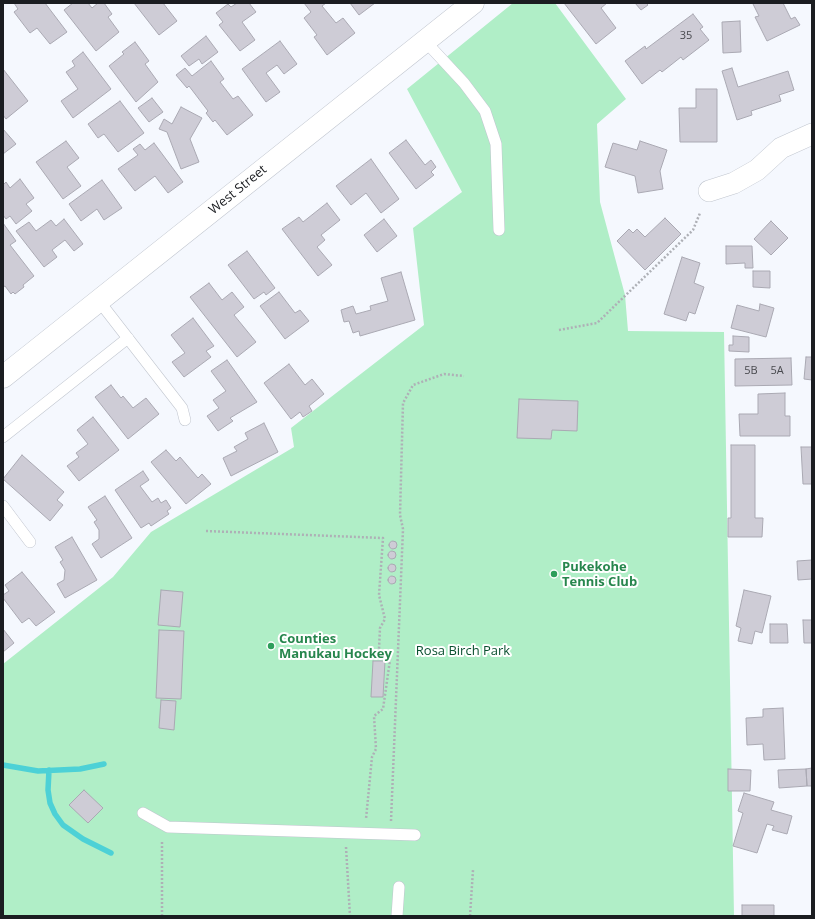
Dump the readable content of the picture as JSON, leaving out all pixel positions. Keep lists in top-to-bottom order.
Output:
{
  "streets": {
    "main road": ["West Street"]
  },
  "parks": ["Rosa Birch Park"],
  "places": ["Pukekohe Tennis Club", "Counties Manukau Hockey"],
  "house_numbers": ["35", "5B", "5A"]
}
